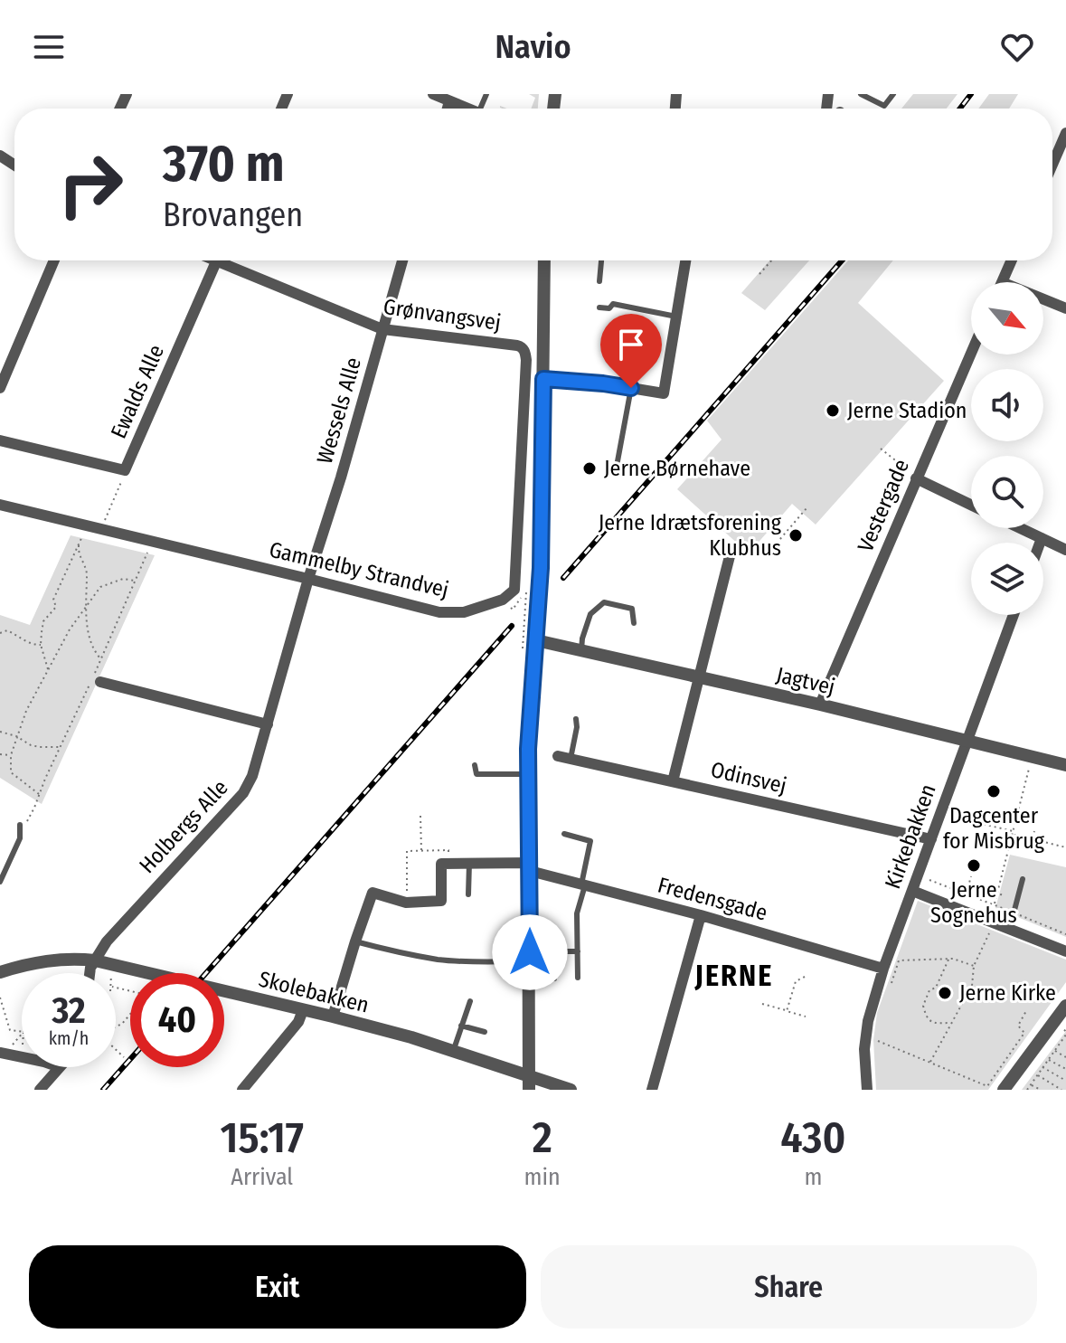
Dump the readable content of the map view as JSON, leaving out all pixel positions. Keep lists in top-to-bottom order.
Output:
{
  "streets": {
    "street": [
      "Grønvangsvej",
      "Ewalds Alle",
      "Wessels Alle",
      "Vestergade",
      "Gammelby Strandvej",
      "Jagtvej",
      "Odinsvej",
      "Holbergs Alle",
      "Kirkebakken",
      "Fredensgade",
      "Skolebakken"
    ]
  },
  "crossings": [
    ["Grønvangsvej", "Wessels Alle"],
    ["Grønvangsvej", "Gammelby Strandvej"],
    ["Wessels Alle", "Gammelby Strandvej"],
    ["Wessels Alle", "Holbergs Alle"],
    ["Vestergade", "Jagtvej"],
    ["Gammelby Strandvej", "Holbergs Alle"],
    ["Jagtvej", "Kirkebakken"],
    ["Odinsvej", "Kirkebakken"],
    ["Holbergs Alle", "Skolebakken"],
    ["Kirkebakken", "Fredensgade"]
  ],
  "districts": ["JERNE"],
  "places": [
    "Jerne Stadion",
    "Jerne Børnehave",
    "Jerne Idrætsforening Klubhus",
    "Dagcenter for Misbrug",
    "Jerne Sognehus",
    "Jerne Kirke"
  ],
  "north": "bottom right",
  "page": {
    "header": "Navio",
    "turn": ["370 m", "Brovangen"],
    "speed": "32 km/h",
    "limit": "40",
    "eta": [
      "15:17",
      "Arrival",
      "2",
      "min",
      "430",
      "m"
    ],
    "buttons": ["Exit", "Share"]
  }
}
